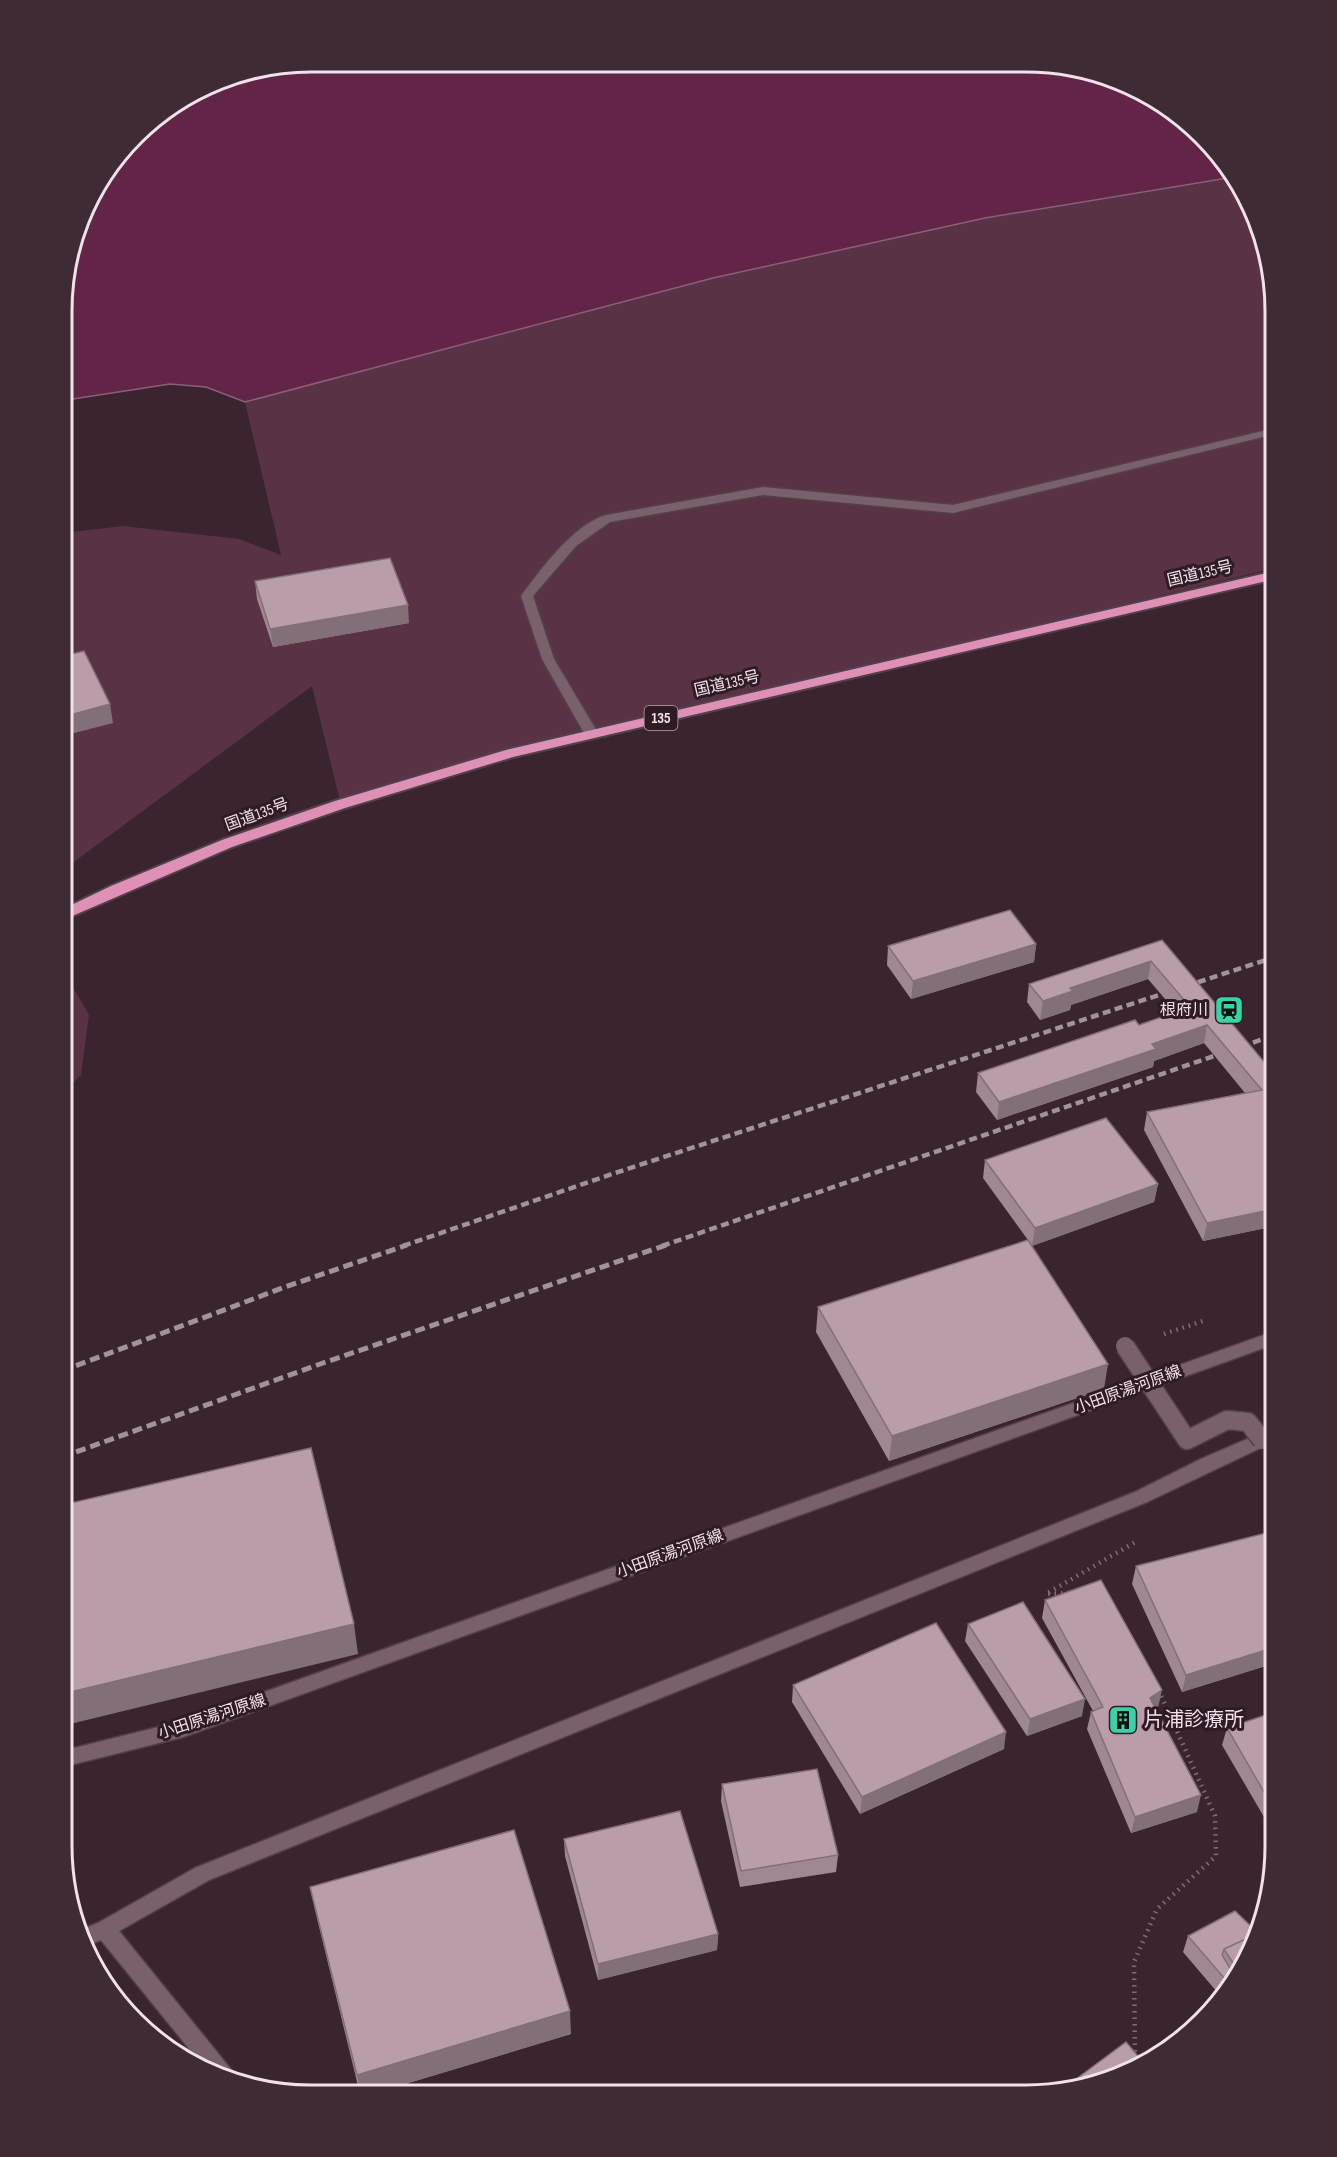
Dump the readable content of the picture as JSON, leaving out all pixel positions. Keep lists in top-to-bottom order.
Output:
{
  "streets": {
    "highway": ["国道135号", "135"],
    "street": ["小田原湯河原線"]
  },
  "places": {
    "station": ["根府川"],
    "building": ["片浦診療所"]
  }
}
